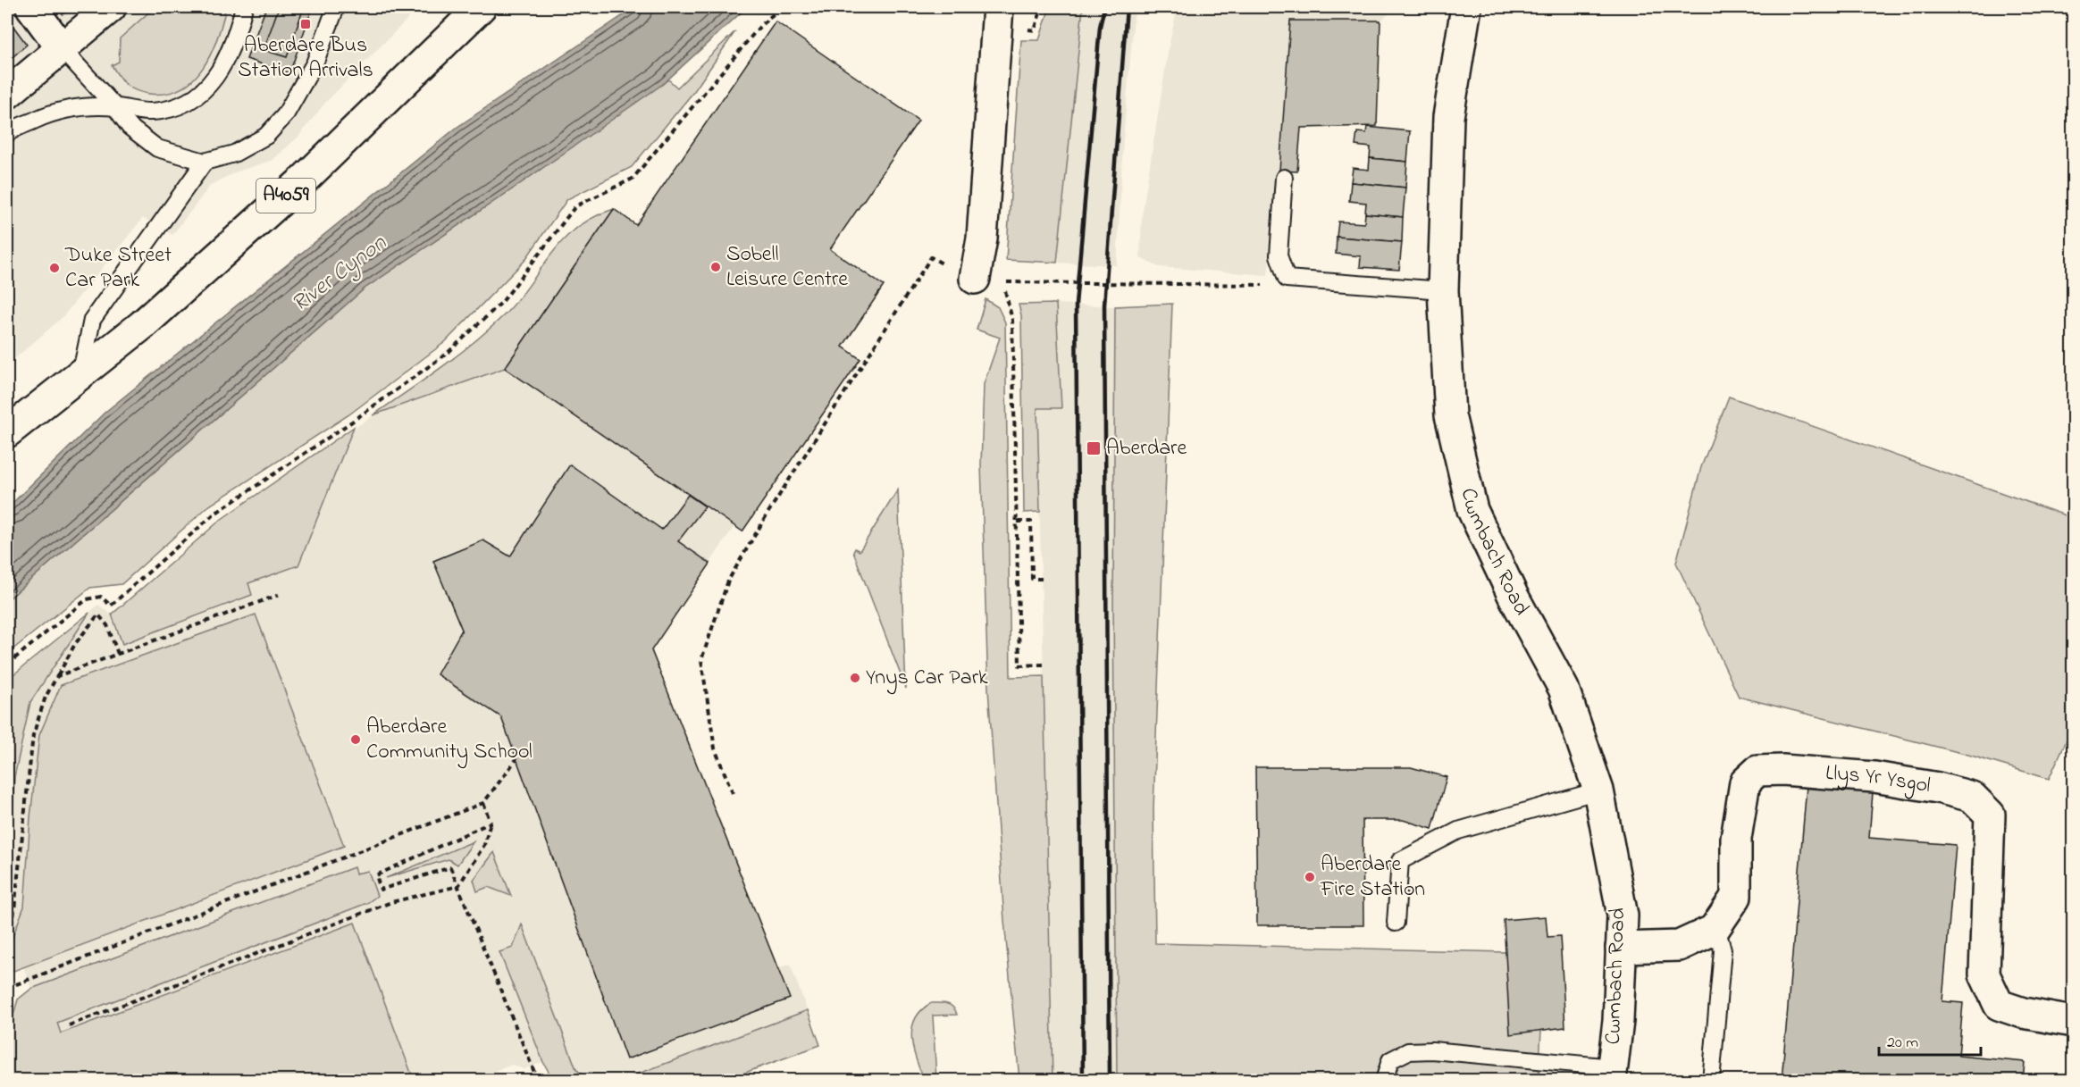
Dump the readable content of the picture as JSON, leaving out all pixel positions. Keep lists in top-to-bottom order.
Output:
{
  "streets": {
    "street": ["A4059", "Cwmbach Road", "Llys Yr Ysgol"]
  },
  "water": ["River Cynon"],
  "places": {
    "transit": ["Aberdare Bus Station Arrivals", "Aberdare"],
    "other": [
      "Sobell Leisure Centre",
      "Duke Street Car Park",
      "Ynys Car Park",
      "Aberdare Community School",
      "Aberdare Fire Station"
    ]
  },
  "scale_bar": "20 m"
}
